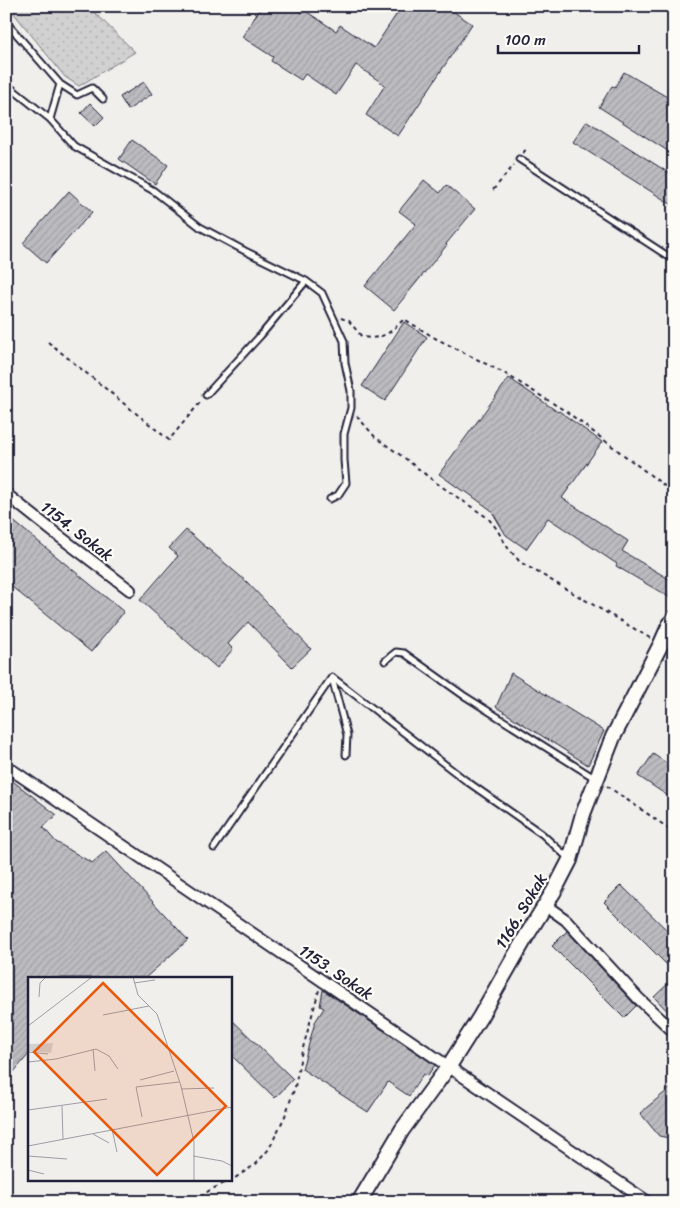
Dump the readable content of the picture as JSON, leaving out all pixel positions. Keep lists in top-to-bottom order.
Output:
{
  "streets": {
    "street": ["1154. Sokak", "1166. Sokak", "1153. Sokak"]
  },
  "crossings": [
    ["1166. Sokak", "1153. Sokak"]
  ],
  "scale_bar": "100 m"
}
